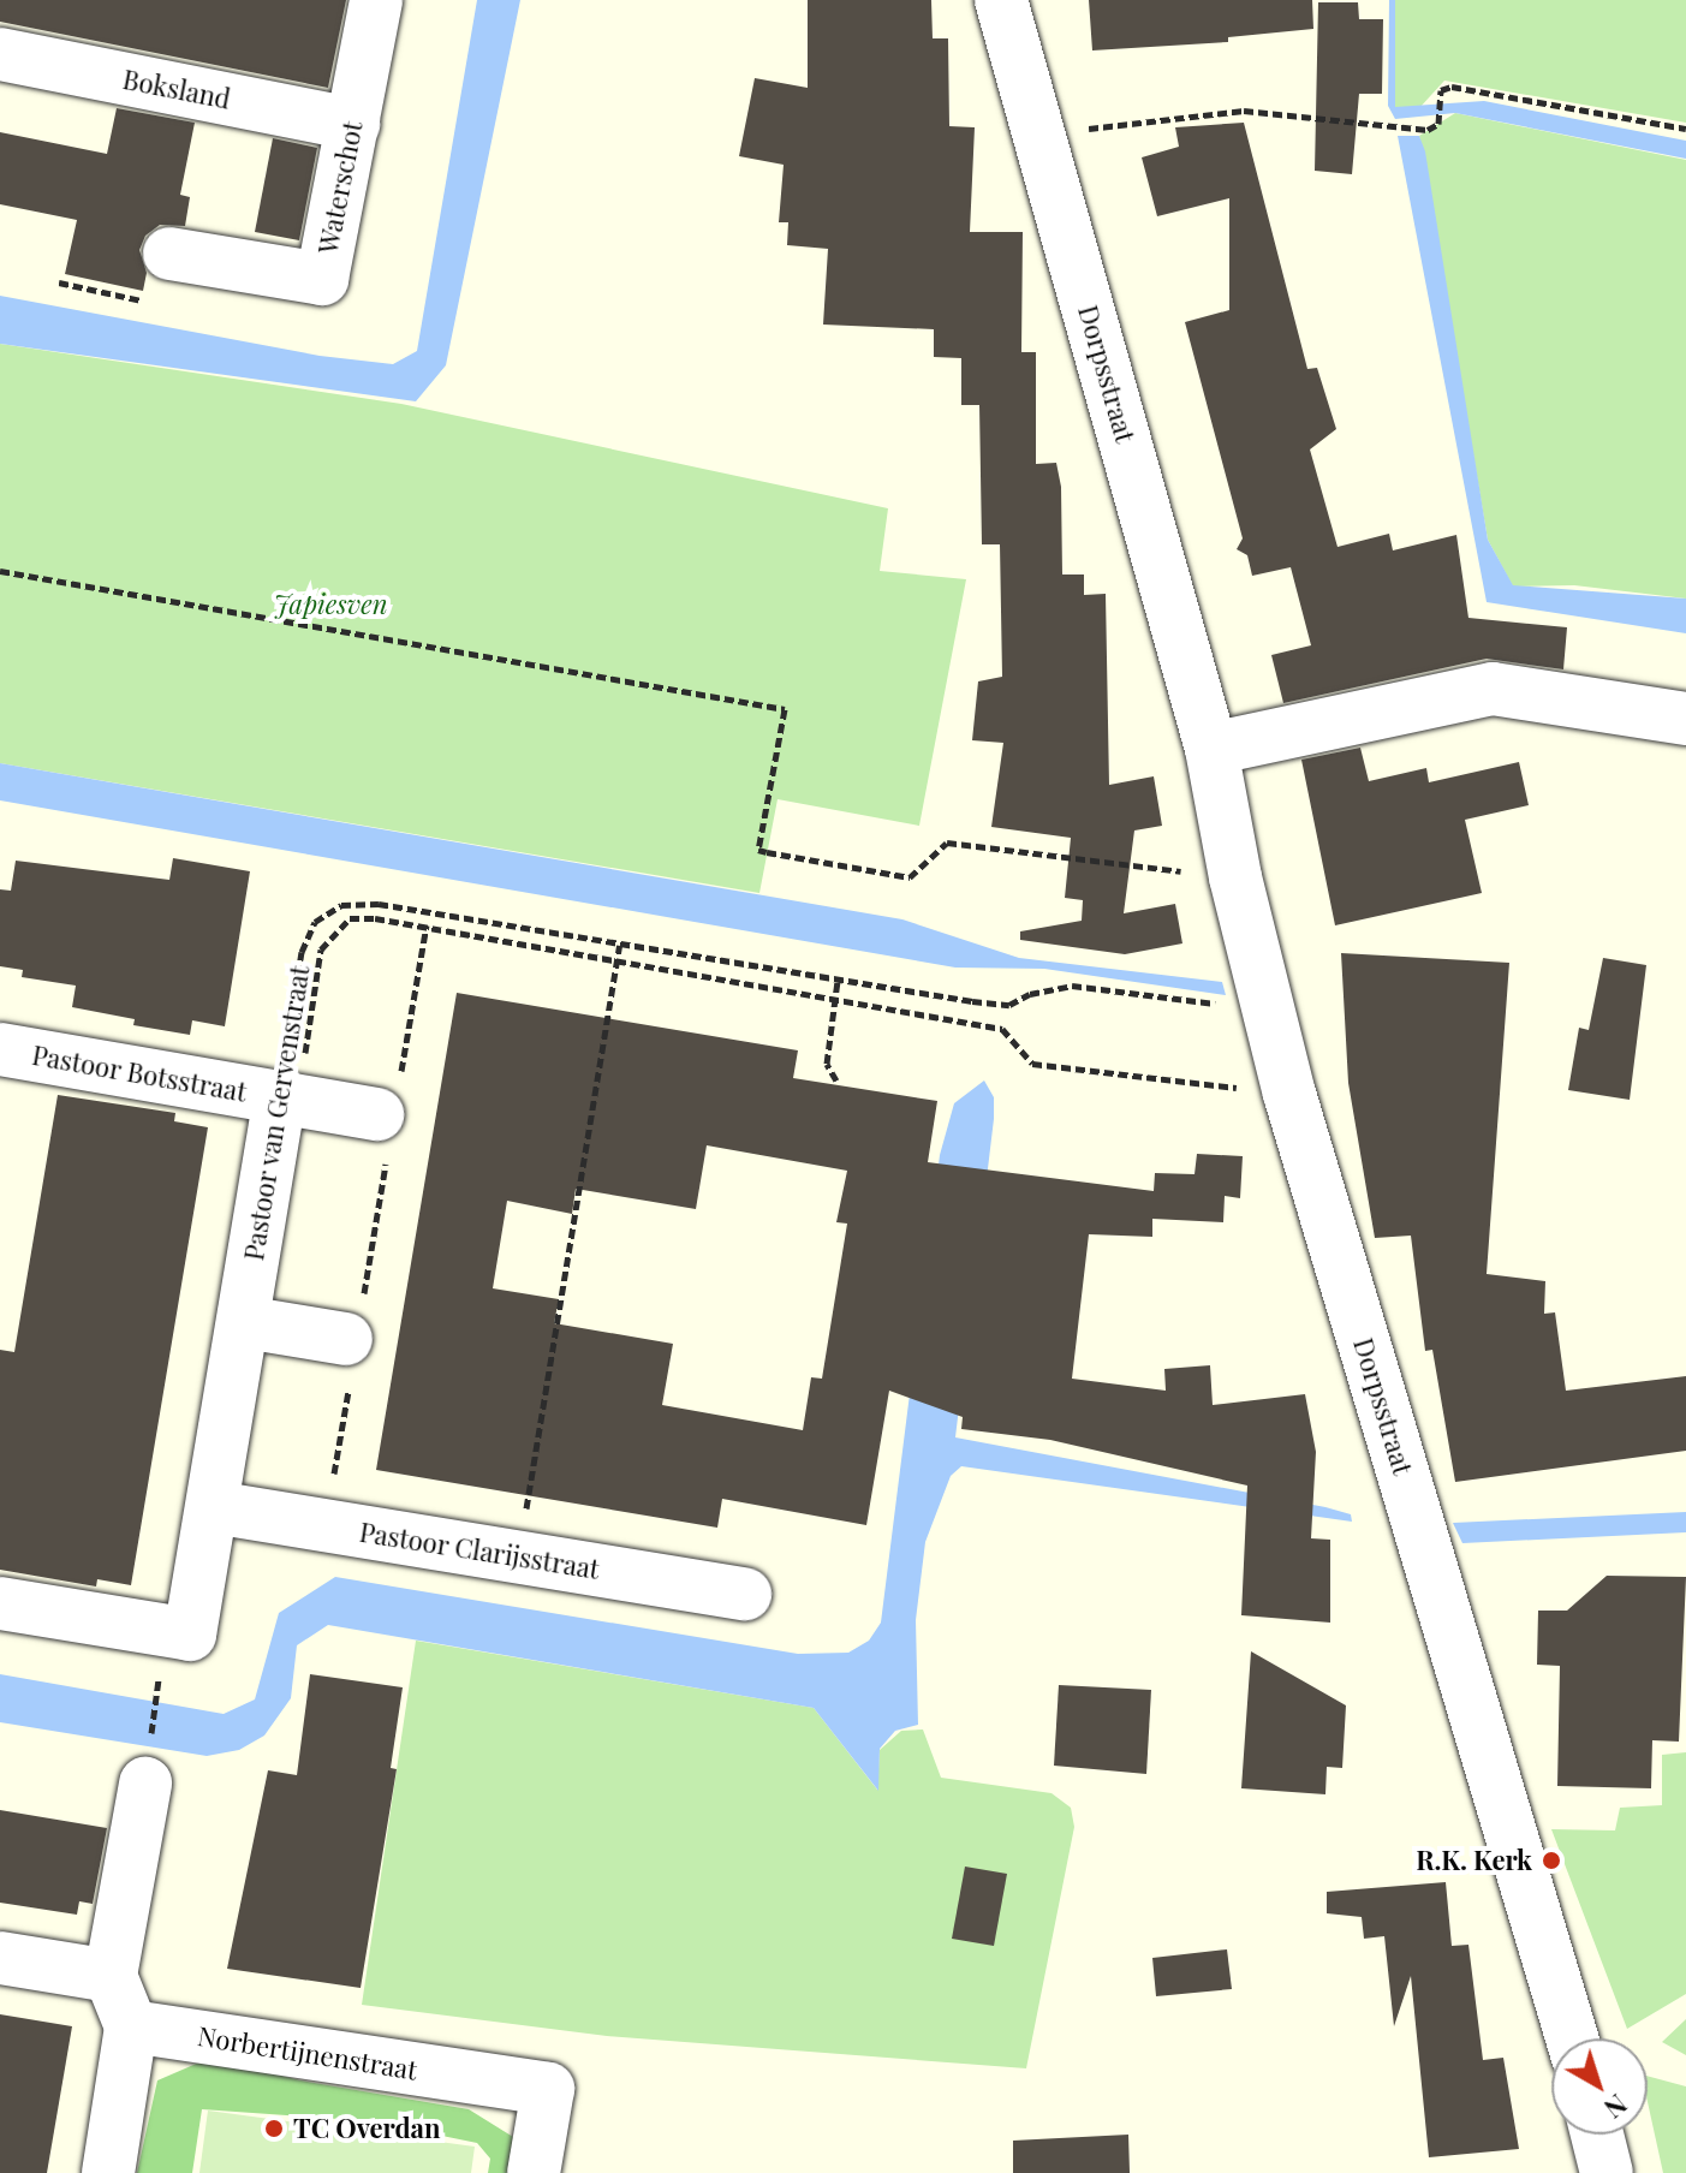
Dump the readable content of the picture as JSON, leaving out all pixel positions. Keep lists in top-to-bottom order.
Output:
{
  "streets": {
    "street": [
      "Boksland",
      "Waterschot",
      "Dorpsstraat",
      "Pastoor Botsstraat",
      "Pastoor van Gervenstraat",
      "Pastoor Clarijsstraat",
      "Norbertijnenstraat"
    ]
  },
  "crossings": [
    ["Boksland", "Waterschot"],
    ["Dorpsstraat", "Pastoor van Gervenstraat"],
    ["Pastoor Botsstraat", "Pastoor van Gervenstraat"],
    ["Pastoor van Gervenstraat", "Pastoor Clarijsstraat"]
  ],
  "parks": ["Japiesven"],
  "places": ["R.K. Kerk", "TC Overdan"],
  "north": "bottom right"
}
